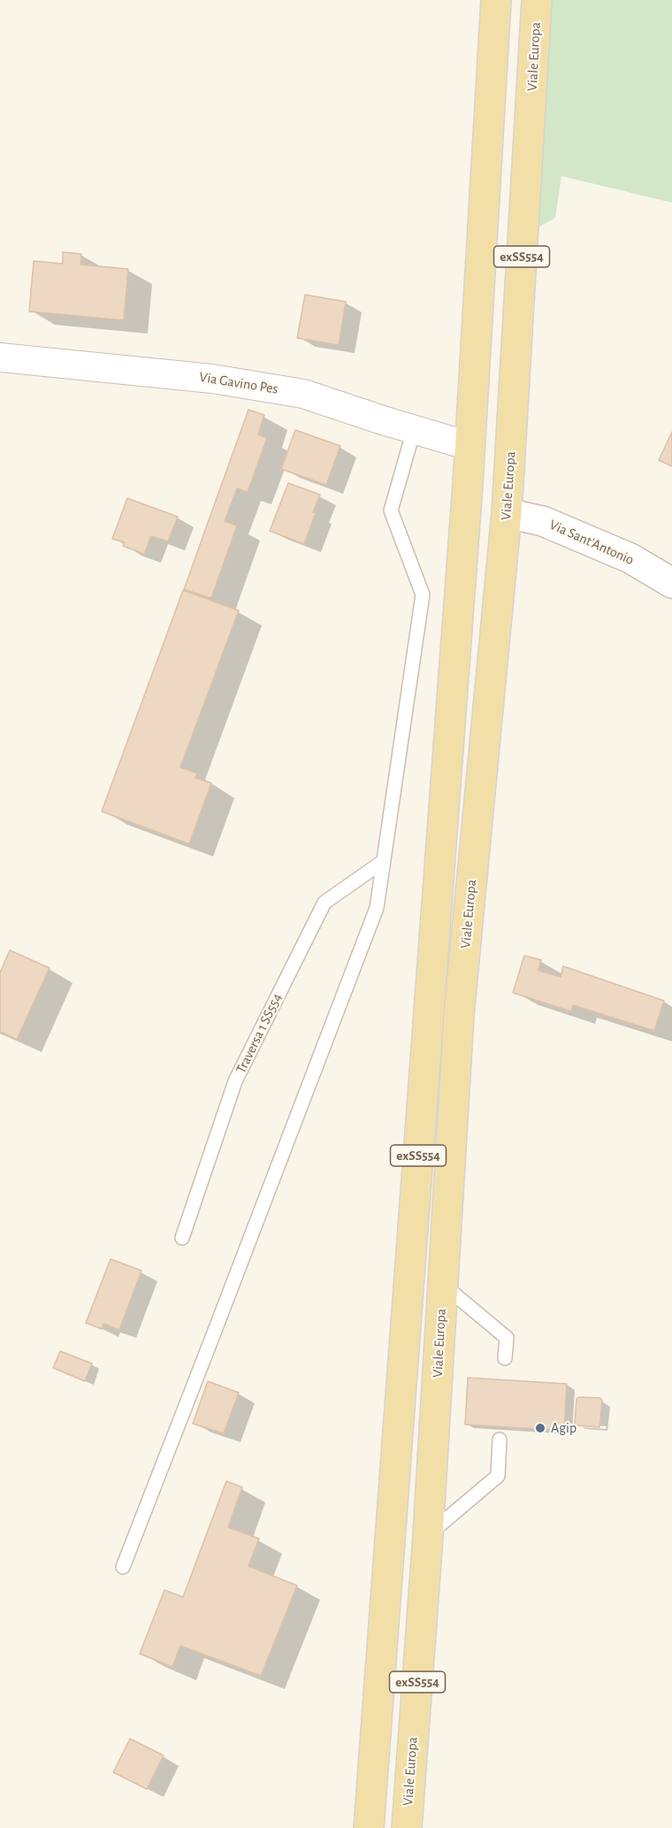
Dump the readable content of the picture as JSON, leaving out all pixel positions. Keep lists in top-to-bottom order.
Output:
{
  "streets": {
    "main road": ["Viale Europa", "exSS554"],
    "street": ["Via Gavino Pes", "Via Sant'Antonio"],
    "lane": ["Traversa 1 SS554"]
  },
  "crossings": [
    ["Viale Europa", "Via Sant'Antonio"],
    ["exSS554", "Via Gavino Pes"]
  ],
  "places": ["Agip"]
}
